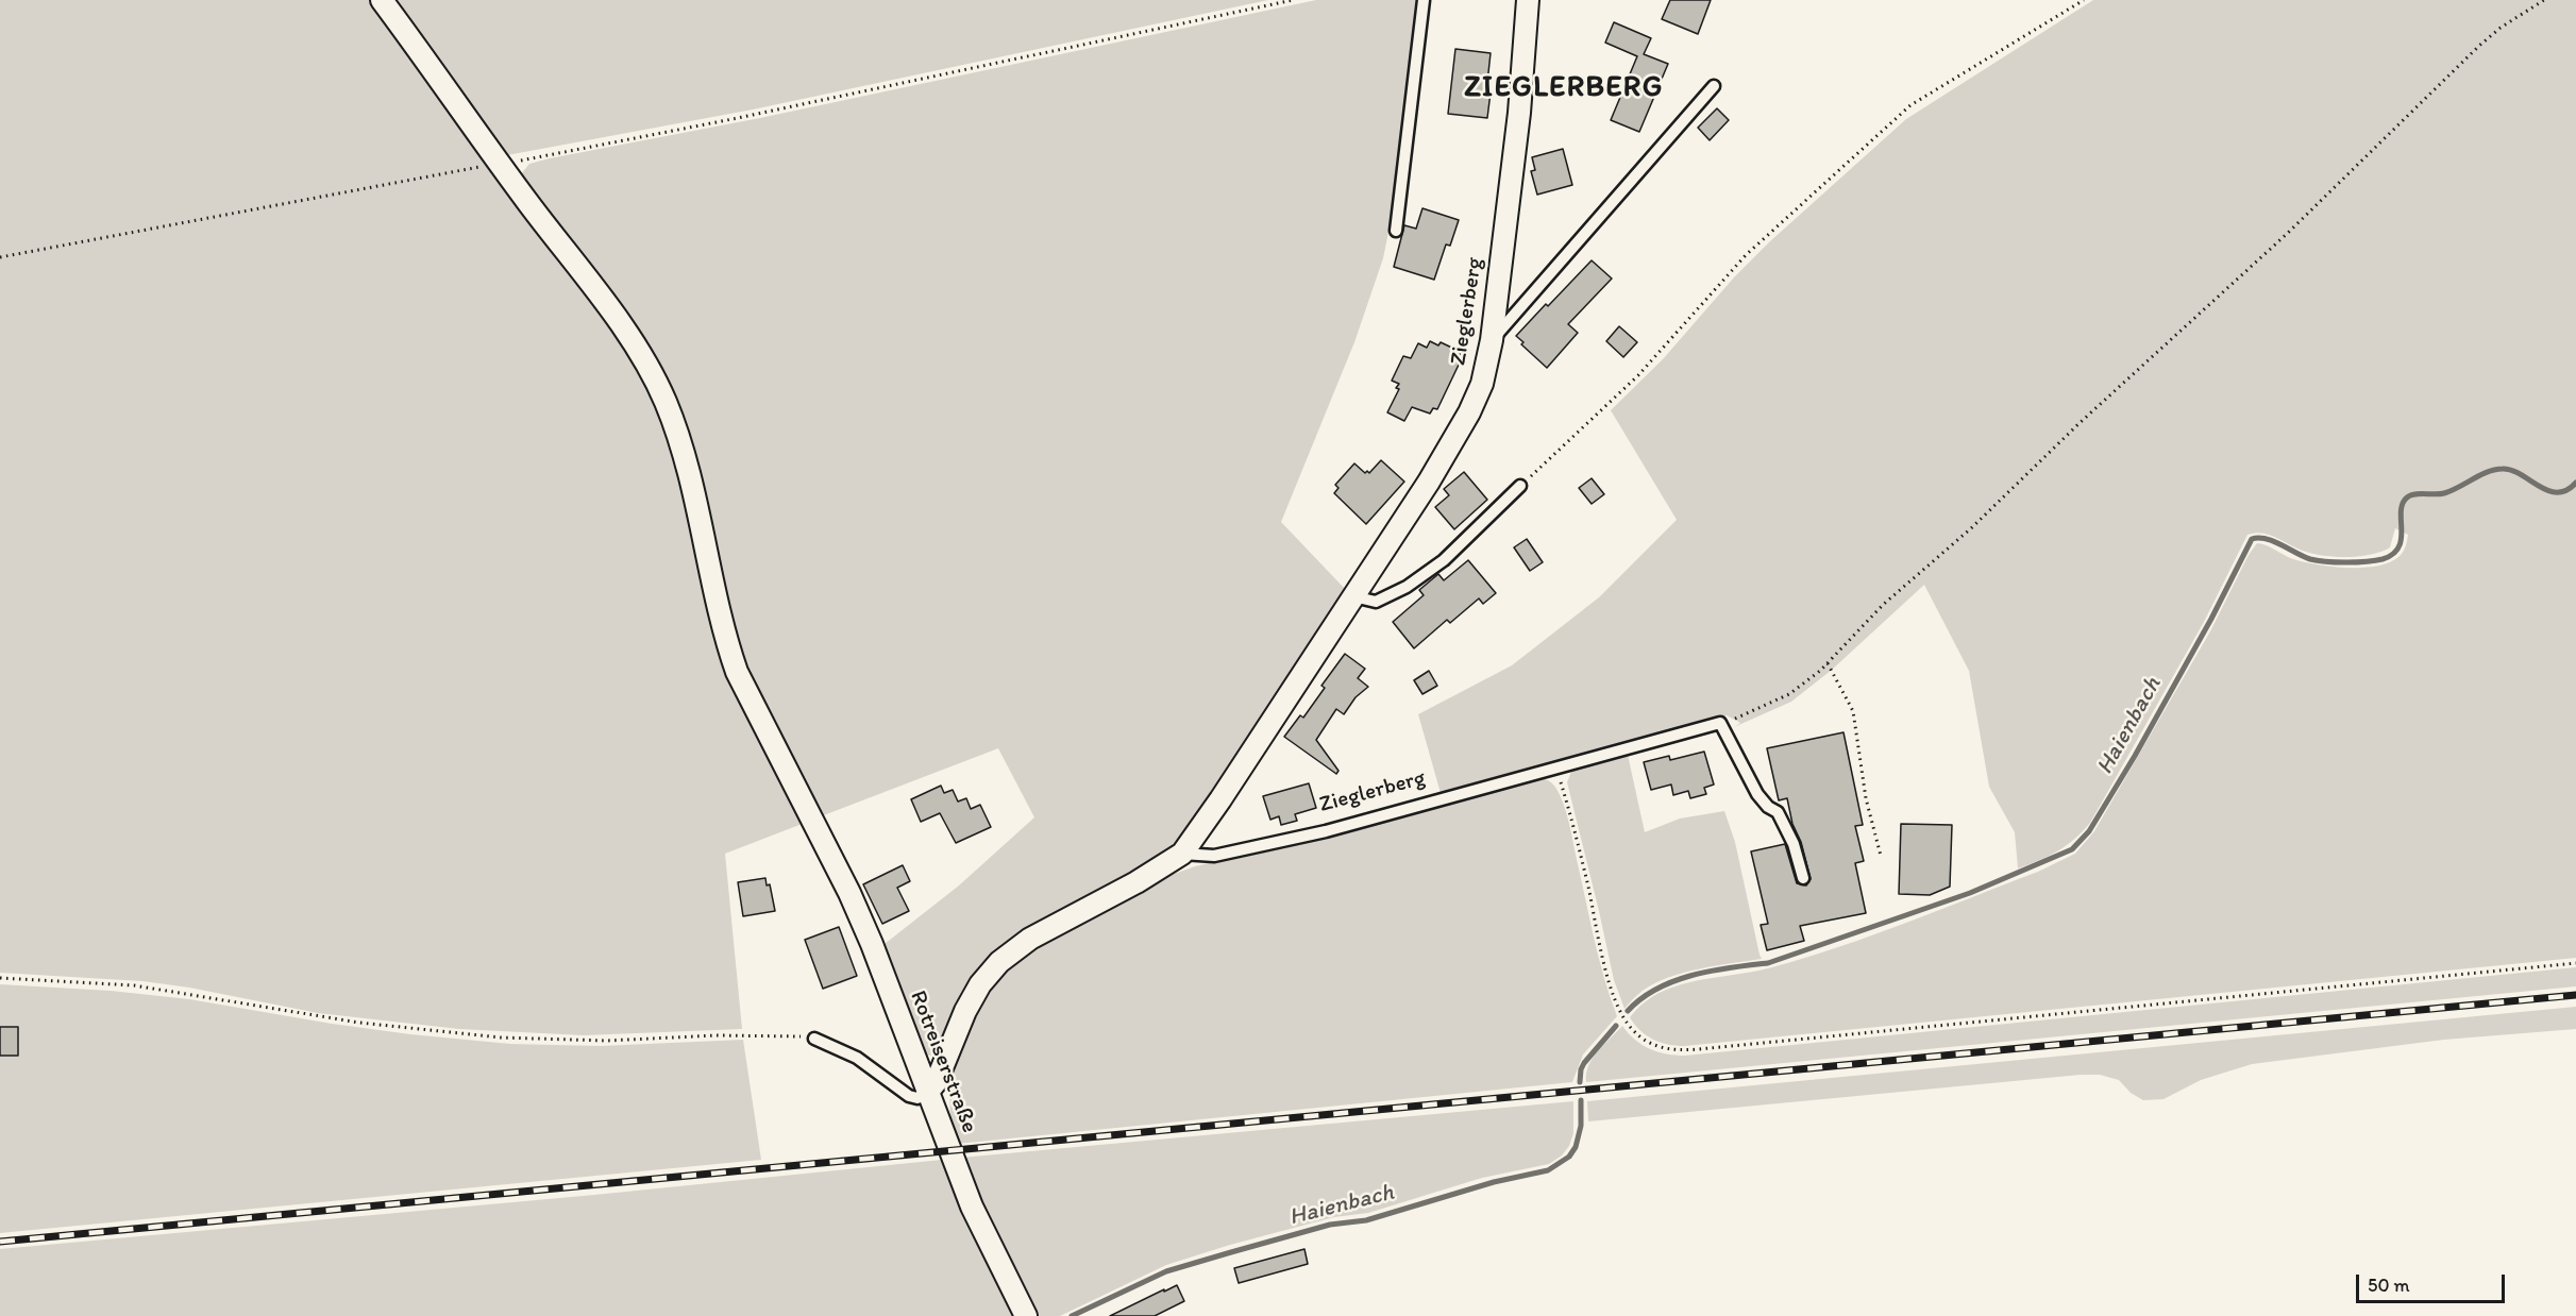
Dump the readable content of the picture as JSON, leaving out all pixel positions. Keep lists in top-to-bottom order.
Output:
{
  "streets": {
    "street": ["Zieglerberg", "Rotreiserstraße"]
  },
  "crossings": [
    ["Zieglerberg", "Rotreiserstraße"]
  ],
  "districts": ["ZIEGLERBERG"],
  "water": ["Haienbach"],
  "scale_bar": "50 m"
}
